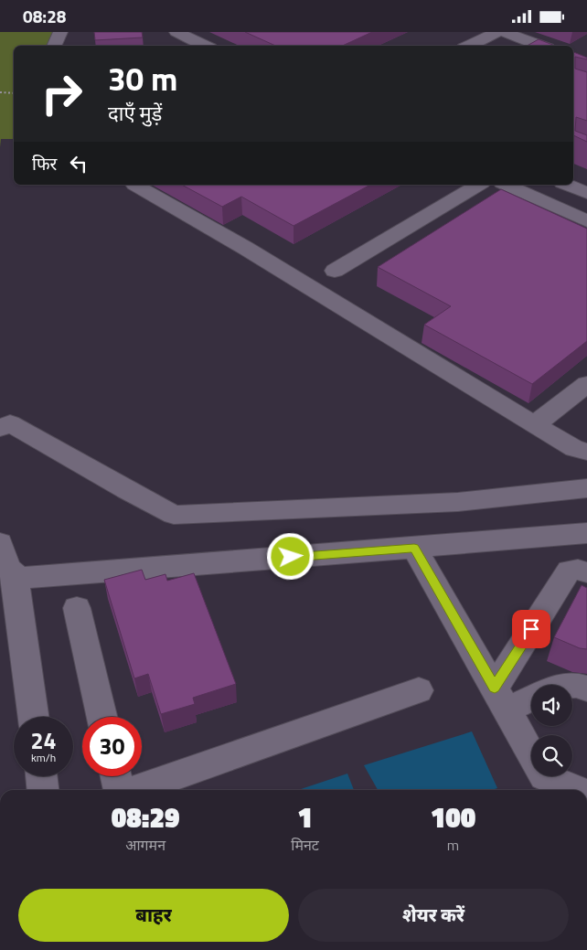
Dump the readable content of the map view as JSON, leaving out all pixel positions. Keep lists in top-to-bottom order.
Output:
{
  "page": {
    "status": "08:28",
    "turn": ["30 m", "दाएँ मुड़ें"],
    "then": "फिर",
    "speed": "24 km/h",
    "limit": "30",
    "eta": [
      "08:29",
      "आगमन",
      "1",
      "मिनट",
      "100",
      "m"
    ],
    "buttons": ["बाहर", "शेयर करें"]
  }
}
